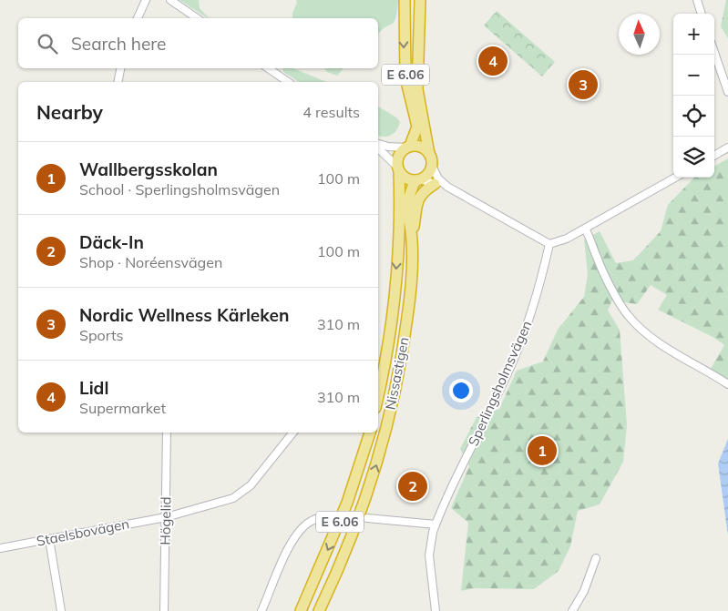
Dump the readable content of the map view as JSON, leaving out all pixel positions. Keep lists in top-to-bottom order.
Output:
{
  "streets": {
    "highway": ["E 6.06", "Nissastigen"],
    "street": ["Sperlingsholmsvägen", "Högelid", "Staelsbovägen"]
  },
  "crossings": [
    ["E 6.06", "Nissastigen"],
    ["Högelid", "Staelsbovägen"]
  ],
  "north": "top",
  "page": {
    "map_buttons": ["+", "−"],
    "search": "Search here",
    "pins": [
      "4",
      "3",
      "1",
      "2"
    ],
    "heading": ["Nearby", "4 results"],
    "list": [
      {
        "mark": "1",
        "name": "Wallbergsskolan",
        "note": "School · Sperlingsholmsvägen",
        "value": "100 m"
      },
      {
        "mark": "2",
        "name": "Däck-In",
        "note": "Shop · Noréensvägen",
        "value": "100 m"
      },
      {
        "mark": "3",
        "name": "Nordic Wellness Kärleken",
        "note": "Sports",
        "value": "310 m"
      },
      {
        "mark": "4",
        "name": "Lidl",
        "note": "Supermarket",
        "value": "310 m"
      }
    ]
  }
}
